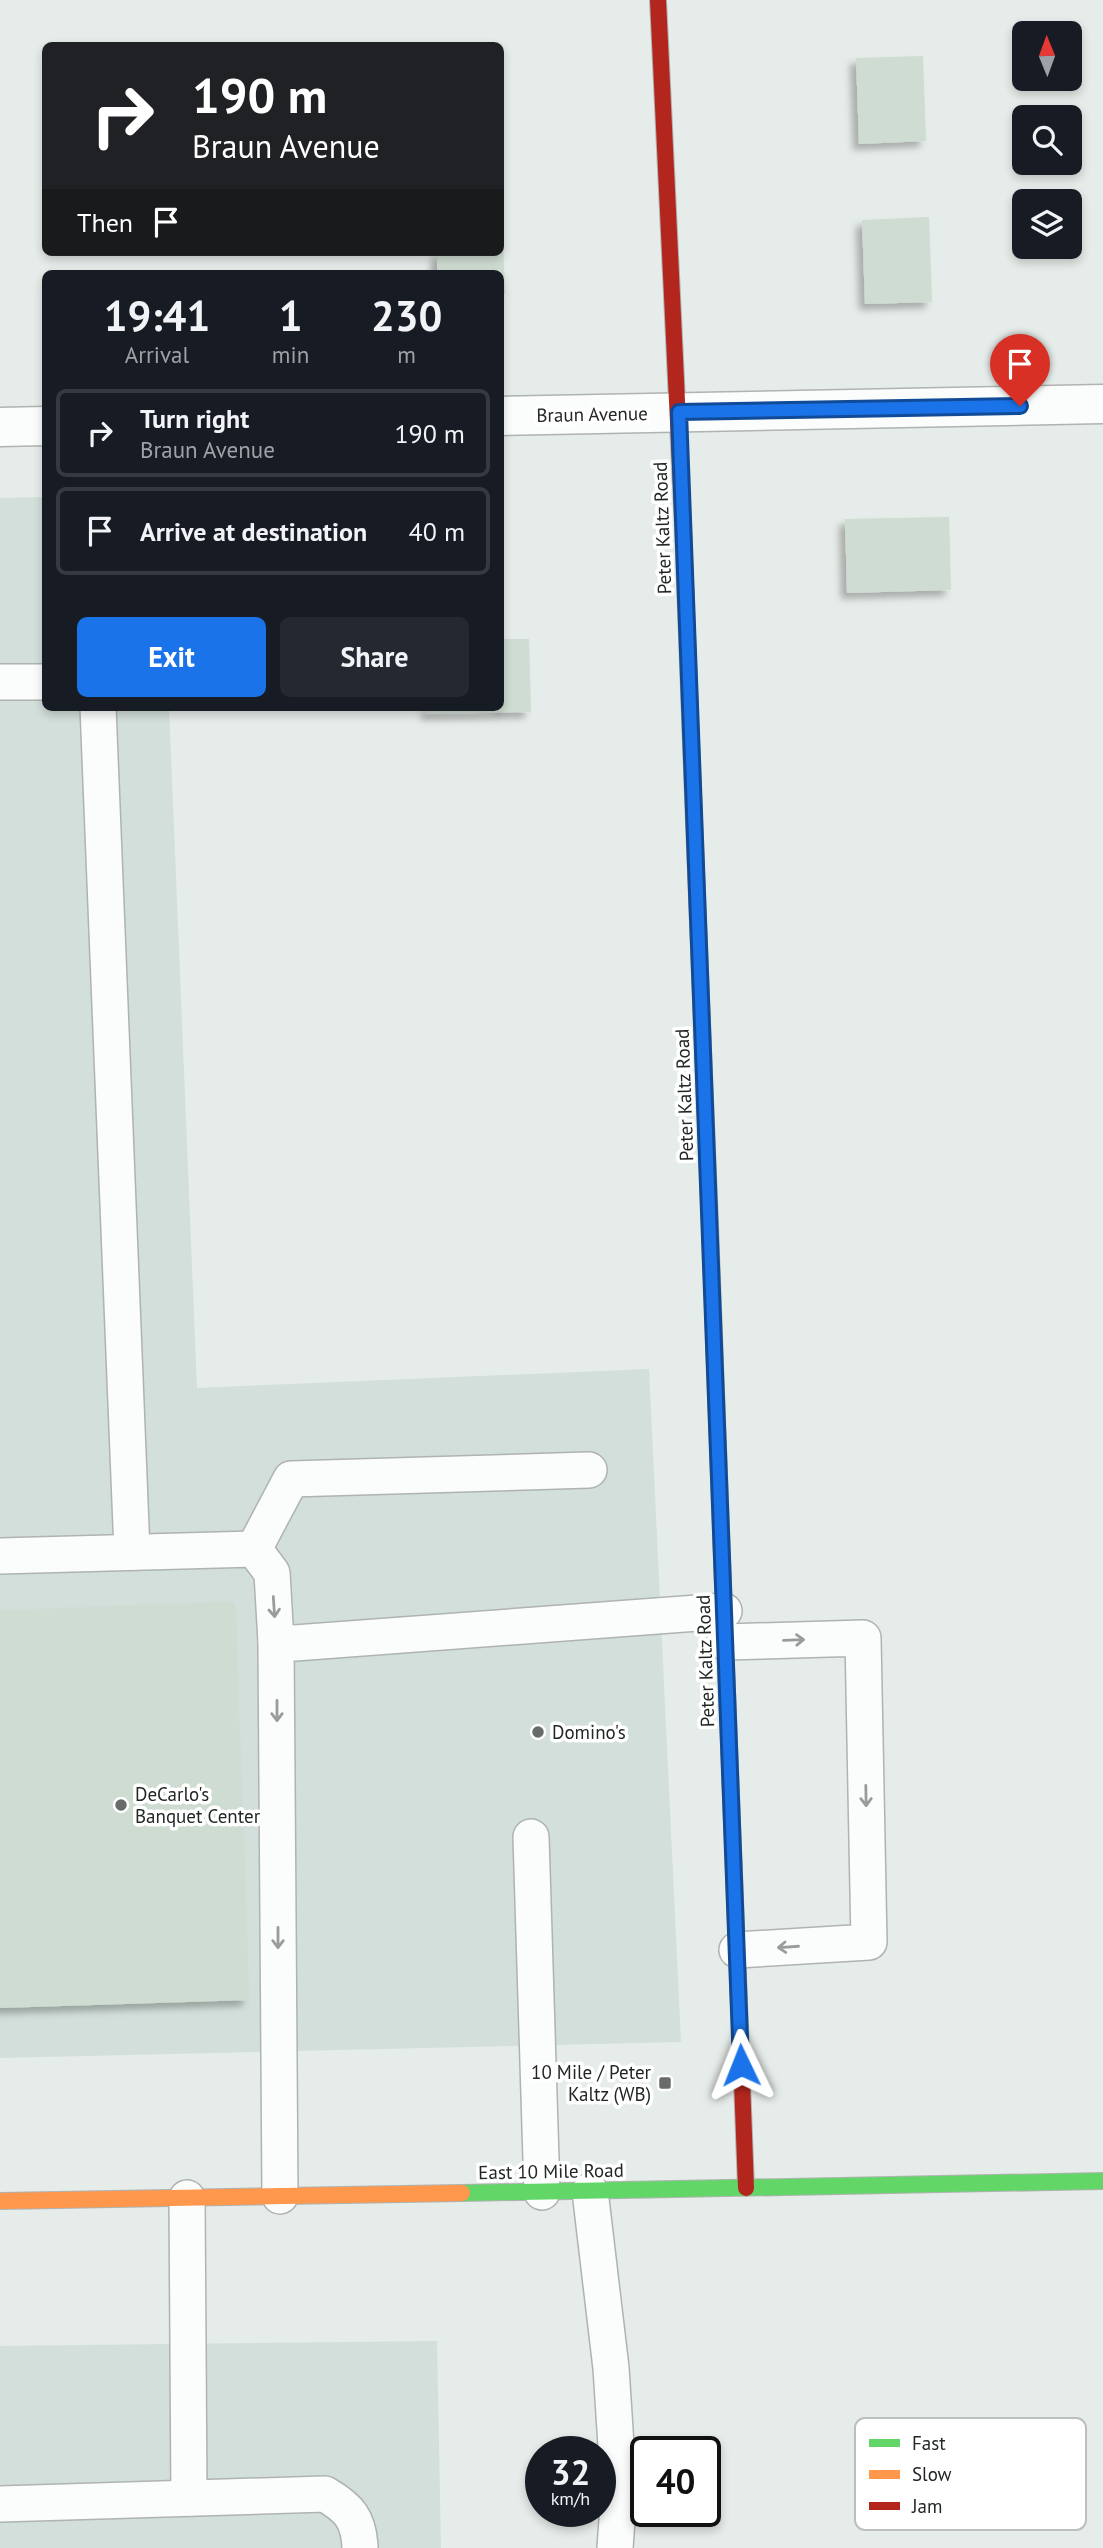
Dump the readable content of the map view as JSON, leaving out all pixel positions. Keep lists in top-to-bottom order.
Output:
{
  "streets": {
    "street": ["Braun Avenue", "Peter Kaltz Road", "East 10 Mile Road"]
  },
  "crossings": [
    ["Braun Avenue", "Peter Kaltz Road"],
    ["Peter Kaltz Road", "East 10 Mile Road"]
  ],
  "places": {
    "other": ["Domino's", "DeCarlo's Banquet Center"],
    "transit": ["10 Mile / Peter Kaltz (WB)"]
  },
  "legend": ["Fast", "Slow", "Jam"],
  "north": "top",
  "page": {
    "turn": ["190 m", "Braun Avenue"],
    "then": "Then",
    "eta": [
      "19:41",
      "Arrival",
      "1",
      "min",
      "230",
      "m"
    ],
    "list": [
      {
        "name": "Turn right",
        "note": "Braun Avenue",
        "value": "190 m"
      },
      {
        "name": "Arrive at destination",
        "value": "40 m"
      }
    ],
    "buttons": ["Exit", "Share"],
    "speed": "32 km/h",
    "limit": "40"
  }
}
